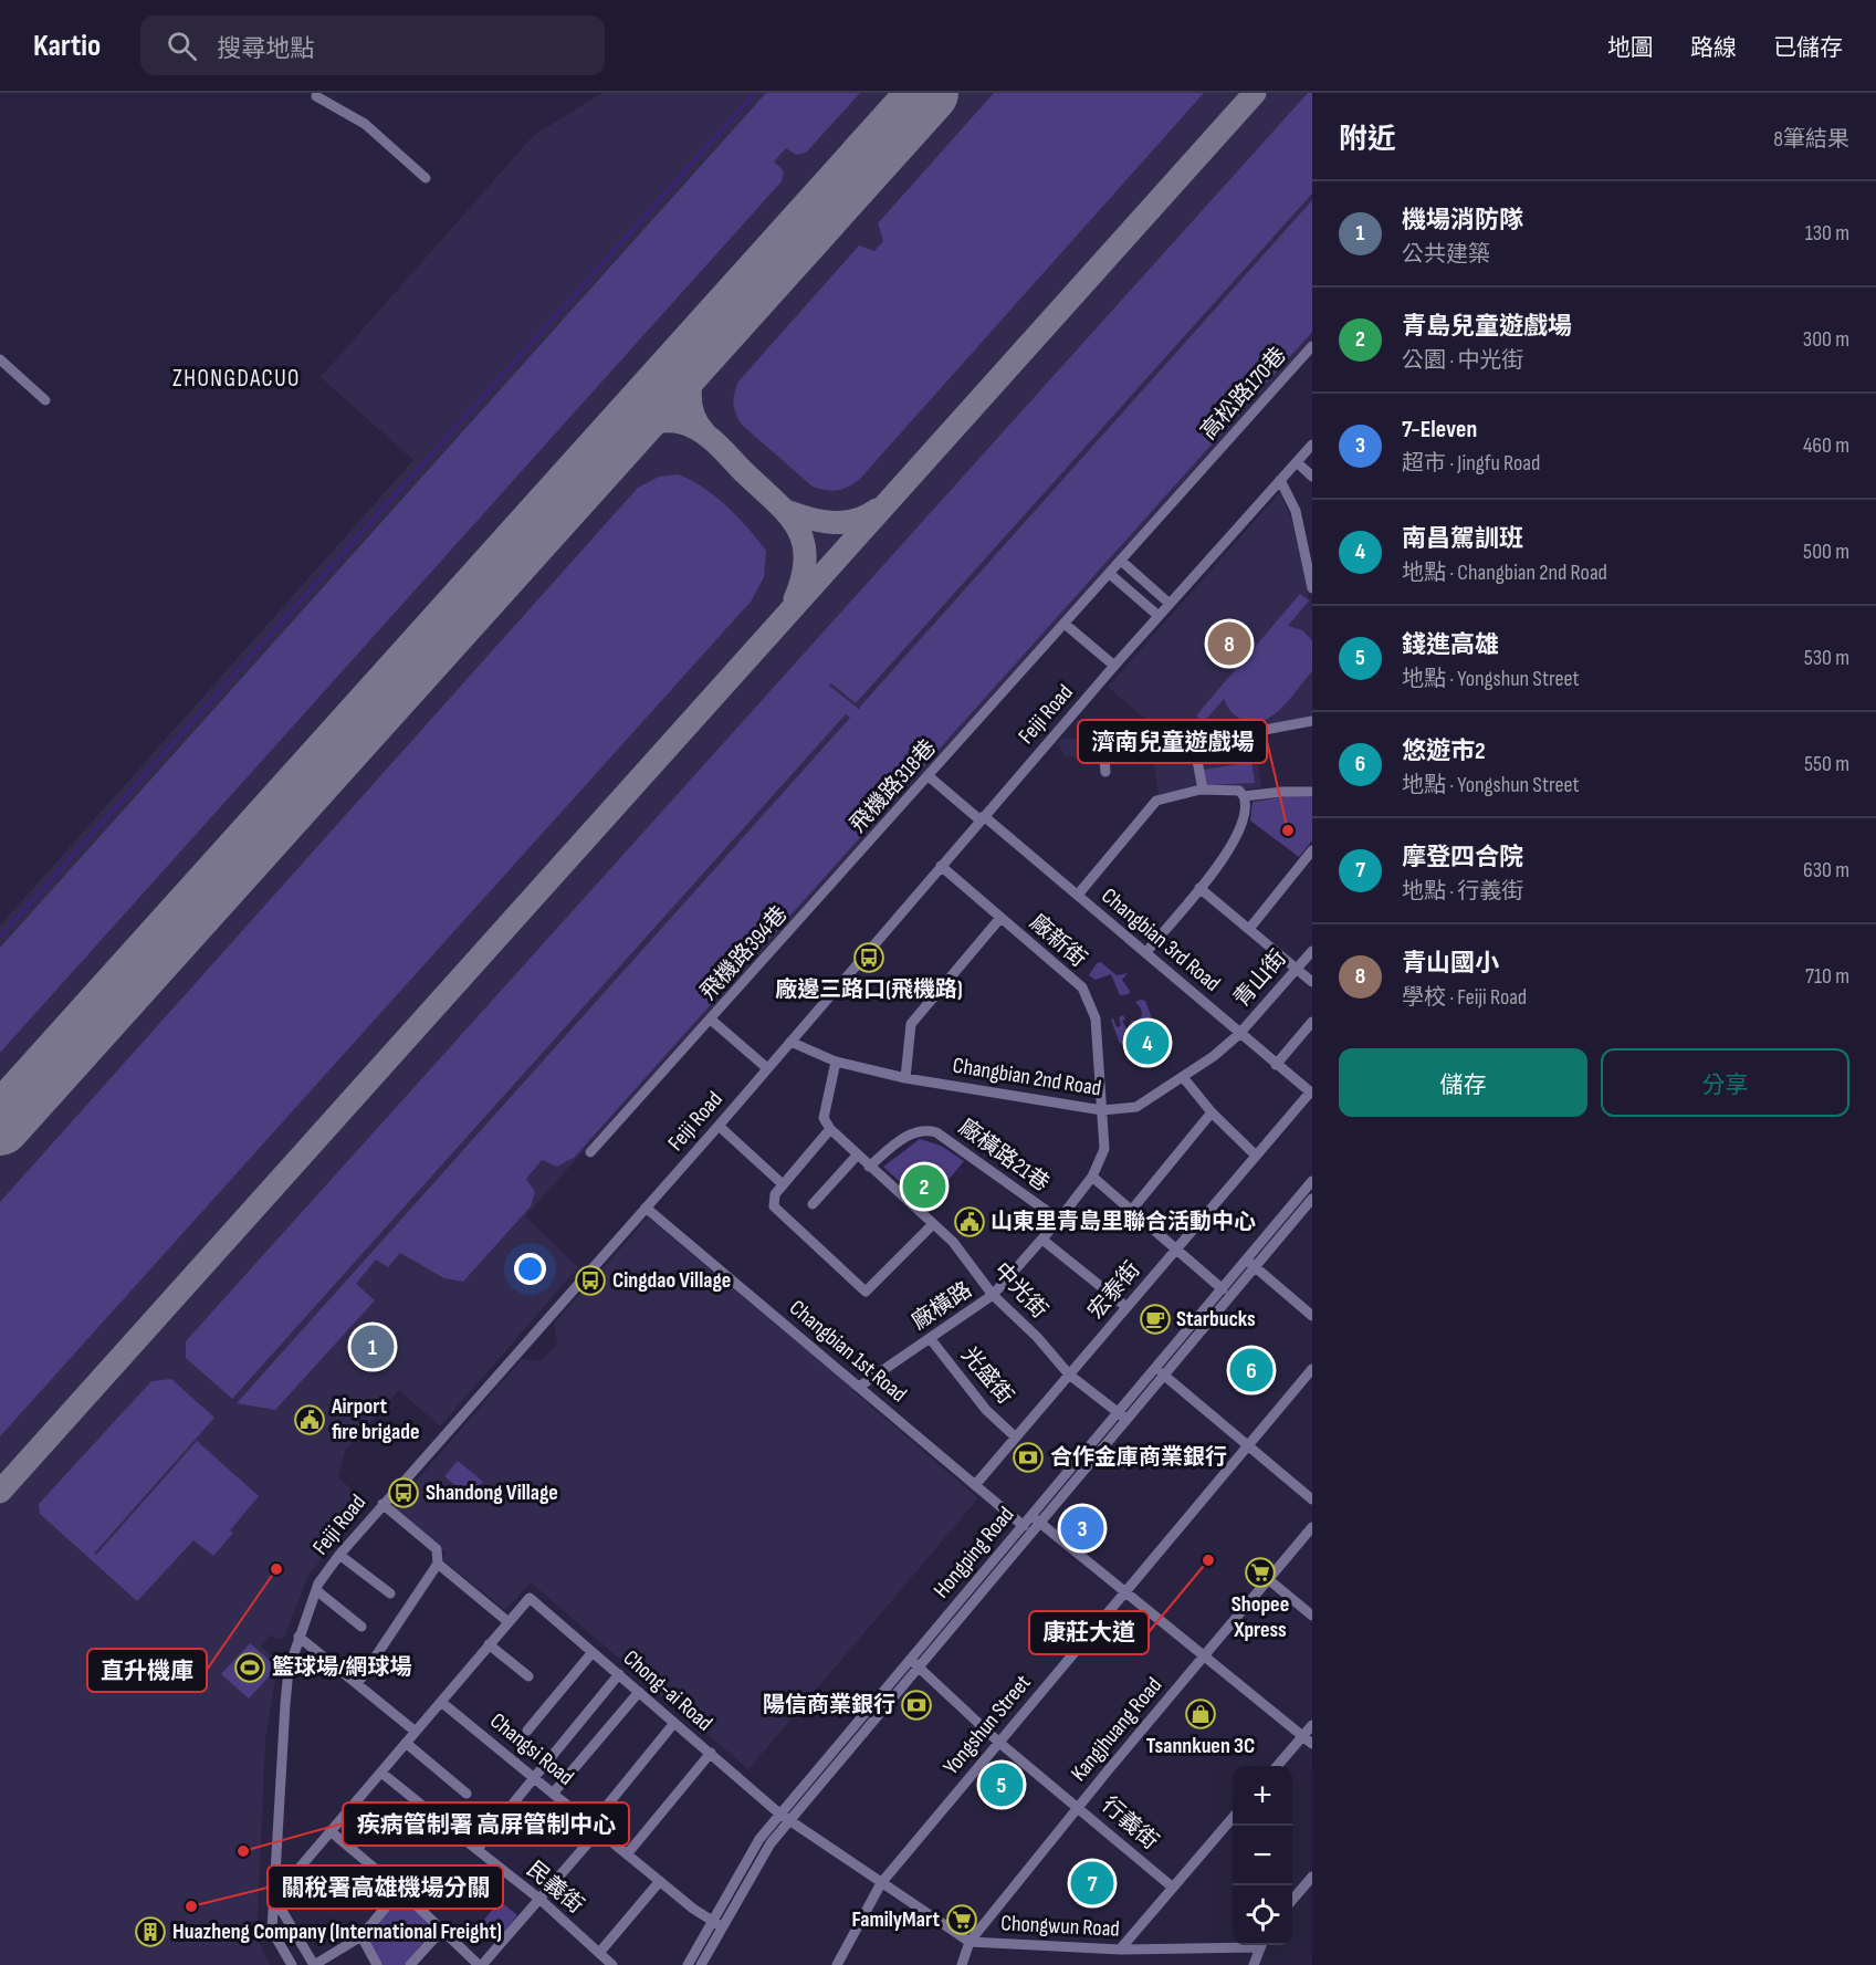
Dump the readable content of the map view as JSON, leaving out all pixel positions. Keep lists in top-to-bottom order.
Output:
{
  "streets": {
    "street": [
      "高松路170巷",
      "Feiji Road",
      "飛機路318巷",
      "Changbian 3rd Road",
      "廠新街",
      "飛機路394巷",
      "青山街",
      "Changbian 2nd Road",
      "廠橫路21巷",
      "中光街",
      "宏泰街",
      "廠橫路",
      "Changbian 1st Road",
      "光盛街",
      "Hongping Road",
      "Chong-ai Road",
      "Yongshun Street",
      "Kangjhuang Road",
      "Changsi Road",
      "行義街",
      "民義街",
      "Chongwun Road"
    ]
  },
  "crossings": [
    ["高松路170巷", "飛機路318巷"],
    ["Feiji Road", "Changbian 3rd Road"],
    ["Feiji Road", "Changbian 2nd Road"],
    ["Feiji Road", "Changbian 1st Road"],
    ["飛機路318巷", "Changbian 3rd Road"],
    ["飛機路318巷", "飛機路394巷"],
    ["Changbian 3rd Road", "青山街"],
    ["Changbian 3rd Road", "Changbian 2nd Road"],
    ["Changbian 3rd Road", "宏泰街"],
    ["廠新街", "Changbian 2nd Road"],
    ["廠新街", "廠橫路"],
    ["青山街", "Changbian 2nd Road"],
    ["Changbian 2nd Road", "廠橫路"],
    ["廠橫路21巷", "中光街"],
    ["廠橫路21巷", "廠橫路"],
    ["中光街", "宏泰街"],
    ["中光街", "廠橫路"],
    ["中光街", "Hongping Road"],
    ["宏泰街", "Changbian 1st Road"],
    ["宏泰街", "光盛街"],
    ["廠橫路", "Changbian 1st Road"],
    ["廠橫路", "光盛街"],
    ["Changbian 1st Road", "Hongping Road"],
    ["Hongping Road", "Chong-ai Road"],
    ["Hongping Road", "Changsi Road"],
    ["Hongping Road", "行義街"],
    ["Hongping Road", "Chongwun Road"],
    ["Chong-ai Road", "Chongwun Road"],
    ["Yongshun Street", "行義街"],
    ["Yongshun Street", "Chongwun Road"],
    ["Kangjhuang Road", "行義街"],
    ["Kangjhuang Road", "Chongwun Road"]
  ],
  "districts": ["ZHONGDACUO"],
  "places": {
    "other": [
      "濟南兒童遊戲場",
      "康莊大道",
      "直升機庫",
      "疾病管制署 高屏管制中心",
      "關稅署高雄機場分關"
    ],
    "bus stop": ["廠邊三路口(飛機路)", "Cingdao Village", "Shandong Village"],
    "public building": ["山東里青島里聯合活動中心", "Airport fire brigade"],
    "cafe": ["Starbucks"],
    "bank": ["合作金庫商業銀行", "陽信商業銀行"],
    "supermarket": ["Shopee Xpress", "FamilyMart"],
    "sports": ["籃球場/網球場"],
    "shop": ["Tsannkuen 3C"],
    "building": ["Huazheng Company (International Freight)"]
  },
  "page": {
    "header": "Kartio",
    "search": "搜尋地點",
    "nav": ["地圖", "路線", "已儲存"],
    "heading": ["附近", "8筆結果"],
    "list": [
      {
        "mark": "1",
        "name": "機場消防隊",
        "note": "公共建築",
        "value": "130 m"
      },
      {
        "mark": "2",
        "name": "青島兒童遊戲場",
        "note": "公園 · 中光街",
        "value": "300 m"
      },
      {
        "mark": "3",
        "name": "7-Eleven",
        "note": "超市 · Jingfu Road",
        "value": "460 m"
      },
      {
        "mark": "4",
        "name": "南昌駕訓班",
        "note": "地點 · Changbian 2nd Road",
        "value": "500 m"
      },
      {
        "mark": "5",
        "name": "錢進高雄",
        "note": "地點 · Yongshun Street",
        "value": "530 m"
      },
      {
        "mark": "6",
        "name": "悠遊市2",
        "note": "地點 · Yongshun Street",
        "value": "550 m"
      },
      {
        "mark": "7",
        "name": "摩登四合院",
        "note": "地點 · 行義街",
        "value": "630 m"
      },
      {
        "mark": "8",
        "name": "青山國小",
        "note": "學校 · Feiji Road",
        "value": "710 m"
      }
    ],
    "pins": [
      "8",
      "4",
      "2",
      "1",
      "6",
      "3",
      "5",
      "7"
    ],
    "buttons": ["儲存", "分享"],
    "map_buttons": ["+", "−"]
  }
}
